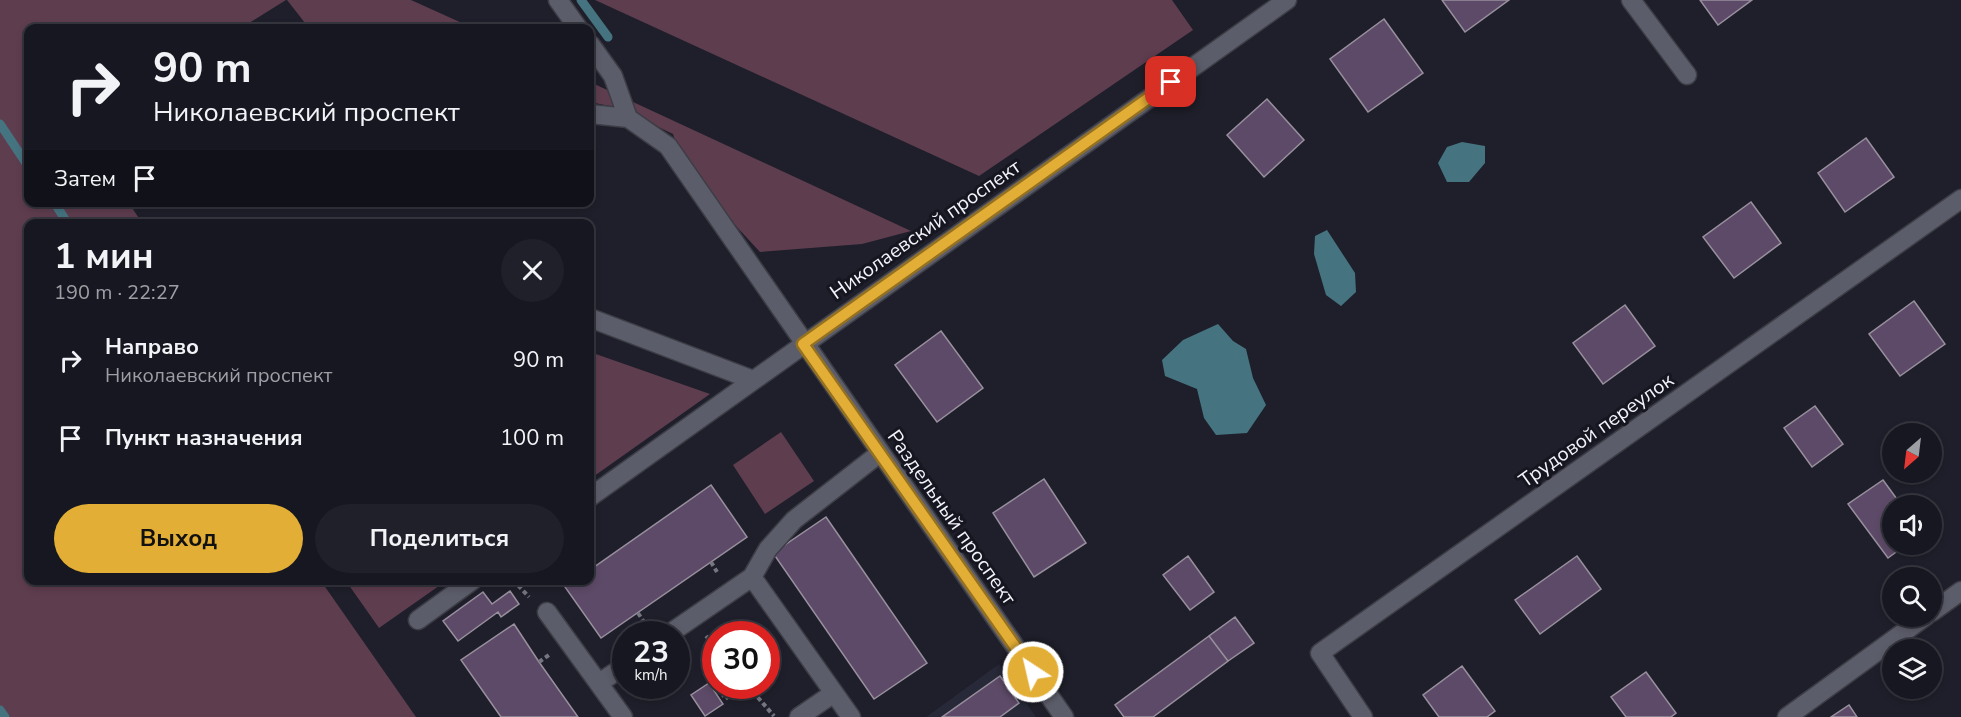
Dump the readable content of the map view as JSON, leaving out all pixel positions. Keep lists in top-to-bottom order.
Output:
{
  "streets": {
    "street": ["Николаевский проспект", "Трудовой переулок", "Раздельный проспект"]
  },
  "crossings": [
    ["Николаевский проспект", "Раздельный проспект"]
  ],
  "north": "bottom left",
  "page": {
    "turn": ["90 m", "Николаевский проспект"],
    "then": "Затем",
    "heading": ["1 мин", "190 m · 22:27"],
    "list": [
      {
        "name": "Направо",
        "note": "Николаевский проспект",
        "value": "90 m"
      },
      {
        "name": "Пункт назначения",
        "value": "100 m"
      }
    ],
    "buttons": ["Выход", "Поделиться"],
    "speed": "23 km/h",
    "limit": "30"
  }
}
